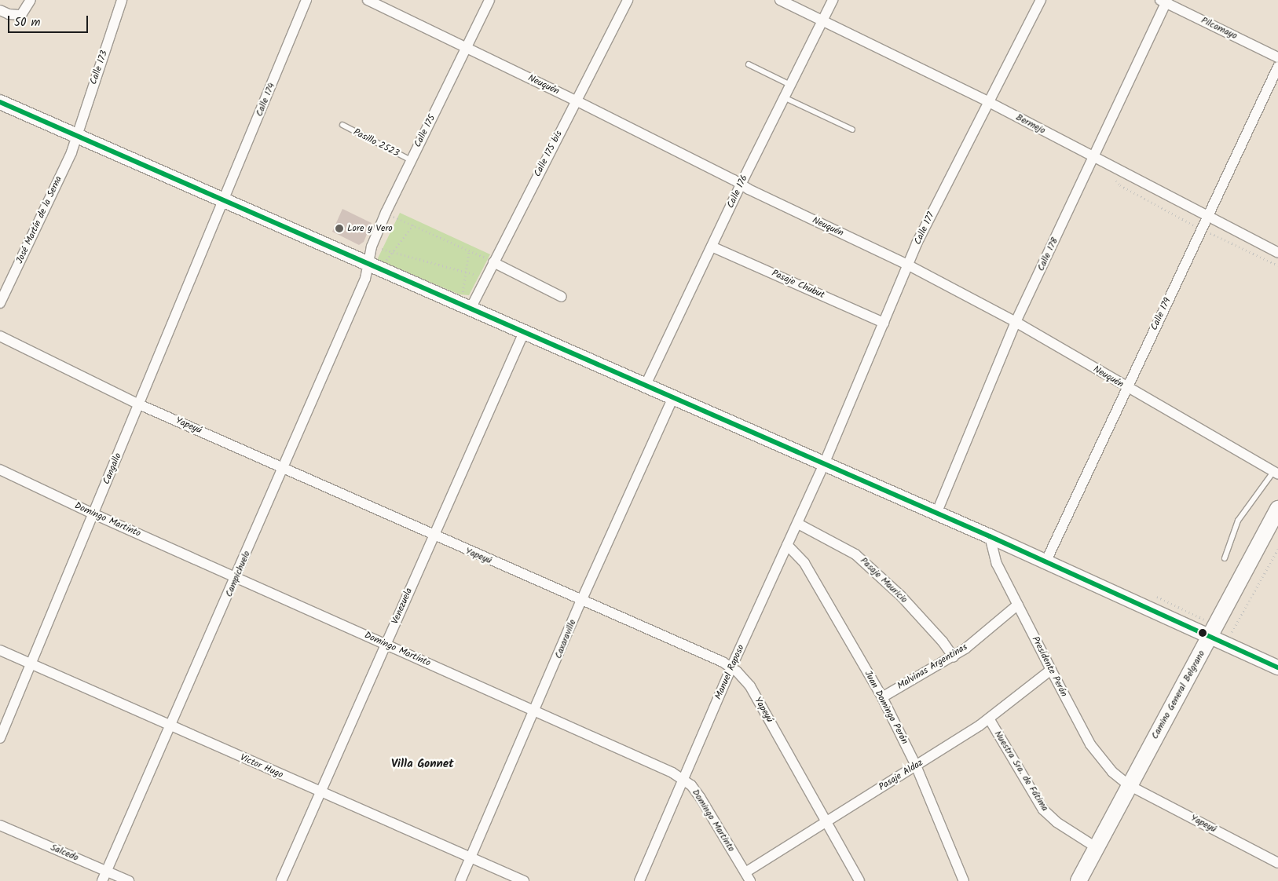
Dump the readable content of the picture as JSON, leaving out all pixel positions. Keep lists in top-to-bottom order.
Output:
{
  "streets": {
    "main road": ["Camino General Belgrano"],
    "street": [
      "Pilcomayo",
      "Calle 173",
      "Neuquén",
      "Calle 174",
      "Bermejo",
      "Calle 175",
      "Calle 175 bis",
      "Calle 176",
      "José Martín de la Serna",
      "Calle 177",
      "Calle 178",
      "Pasaje Chubut",
      "Calle 179",
      "Yapeyú",
      "Cangallo",
      "Domingo Martinto",
      "Campichuelo",
      "Pasaje Mauricio",
      "Venezuela",
      "Caxaraville",
      "Malvinas Argentinas",
      "Presidente Perón",
      "Manuel Raposo",
      "Juan Domingo Perón",
      "Victor Hugo",
      "Nuestra Sra. de Fátima",
      "Pasaje Aldaz",
      "Salcedo"
    ],
    "lane": ["Pasillo 2523"]
  },
  "crossings": [
    ["Pilcomayo", "Calle 178"],
    ["Calle 173", "José Martín de la Serna"],
    ["Neuquén", "Calle 175"],
    ["Neuquén", "Calle 175 bis"],
    ["Neuquén", "Calle 176"],
    ["Neuquén", "Calle 177"],
    ["Neuquén", "Calle 178"],
    ["Neuquén", "Calle 179"],
    ["Calle 174", "Cangallo"],
    ["Bermejo", "Calle 176"],
    ["Bermejo", "Calle 177"],
    ["Bermejo", "Calle 178"],
    ["Bermejo", "Calle 179"],
    ["Calle 175", "Pasillo 2523"],
    ["Calle 175", "Campichuelo"],
    ["Calle 176", "Pasaje Chubut"],
    ["Calle 177", "Pasaje Chubut"],
    ["Calle 177", "Manuel Raposo"],
    ["Yapeyú", "Cangallo"],
    ["Yapeyú", "Campichuelo"],
    ["Yapeyú", "Venezuela"],
    ["Yapeyú", "Caxaraville"],
    ["Yapeyú", "Presidente Perón"],
    ["Yapeyú", "Manuel Raposo"],
    ["Yapeyú", "Camino General Belgrano"],
    ["Yapeyú", "Pasaje Aldaz"],
    ["Cangallo", "Domingo Martinto"],
    ["Cangallo", "Victor Hugo"],
    ["Domingo Martinto", "Campichuelo"],
    ["Domingo Martinto", "Venezuela"],
    ["Domingo Martinto", "Caxaraville"],
    ["Domingo Martinto", "Manuel Raposo"],
    ["Domingo Martinto", "Pasaje Aldaz"],
    ["Campichuelo", "Victor Hugo"],
    ["Campichuelo", "Salcedo"],
    ["Pasaje Mauricio", "Malvinas Argentinas"],
    ["Pasaje Mauricio", "Manuel Raposo"],
    ["Venezuela", "Victor Hugo"],
    ["Caxaraville", "Victor Hugo"],
    ["Malvinas Argentinas", "Presidente Perón"],
    ["Malvinas Argentinas", "Juan Domingo Perón"],
    ["Presidente Perón", "Camino General Belgrano"],
    ["Presidente Perón", "Pasaje Aldaz"],
    ["Manuel Raposo", "Juan Domingo Perón"],
    ["Camino General Belgrano", "Nuestra Sra. de Fátima"],
    ["Juan Domingo Perón", "Pasaje Aldaz"],
    ["Nuestra Sra. de Fátima", "Pasaje Aldaz"]
  ],
  "districts": ["Villa Gonnet"],
  "places": ["Lore y Vero"],
  "scale_bar": "50 m"
}
